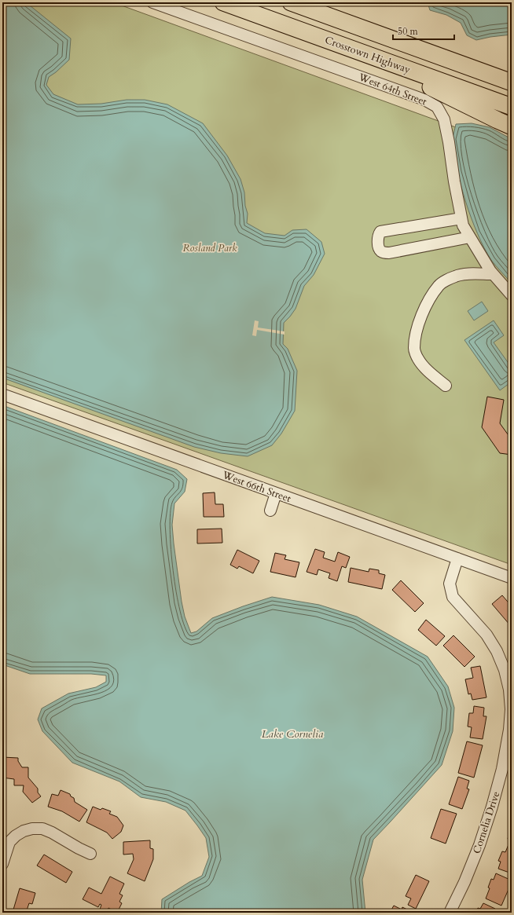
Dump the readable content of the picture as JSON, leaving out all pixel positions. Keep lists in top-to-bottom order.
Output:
{
  "streets": {
    "highway": ["Crosstown Highway"],
    "street": ["West 64th Street", "West 66th Street", "Cornelia Drive"]
  },
  "crossings": [
    ["West 66th Street", "Cornelia Drive"]
  ],
  "water": ["Lake Cornelia"],
  "parks": ["Rosland Park"],
  "scale_bar": "50 m"
}
